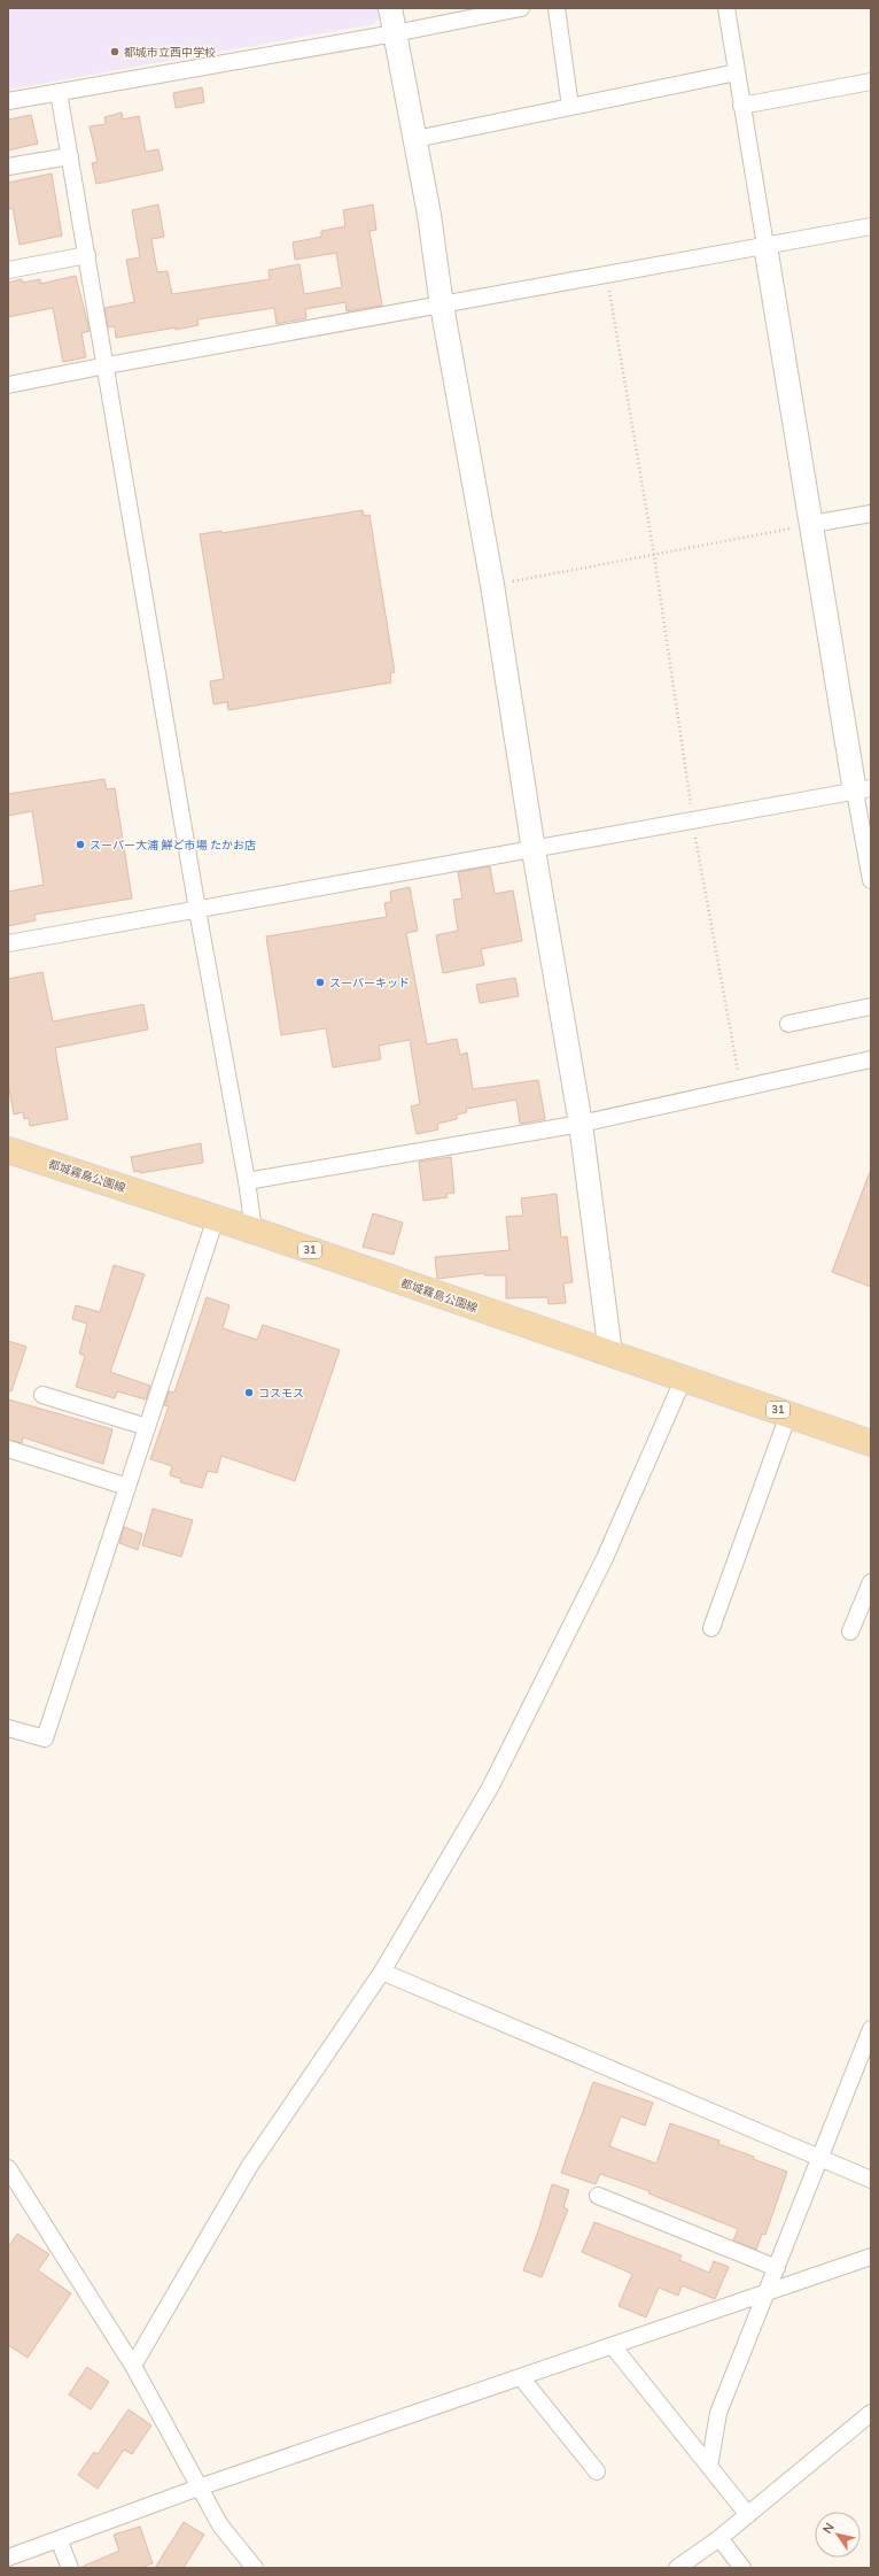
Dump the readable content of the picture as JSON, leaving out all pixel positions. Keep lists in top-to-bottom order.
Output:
{
  "streets": {
    "main road": ["都城霧島公園線", "31"]
  },
  "places": [
    "都城市立西中学校",
    "スーパー大浦 鮮ど市場 たかお店",
    "スーパーキッド",
    "コスモス"
  ],
  "north": "top left"
}
